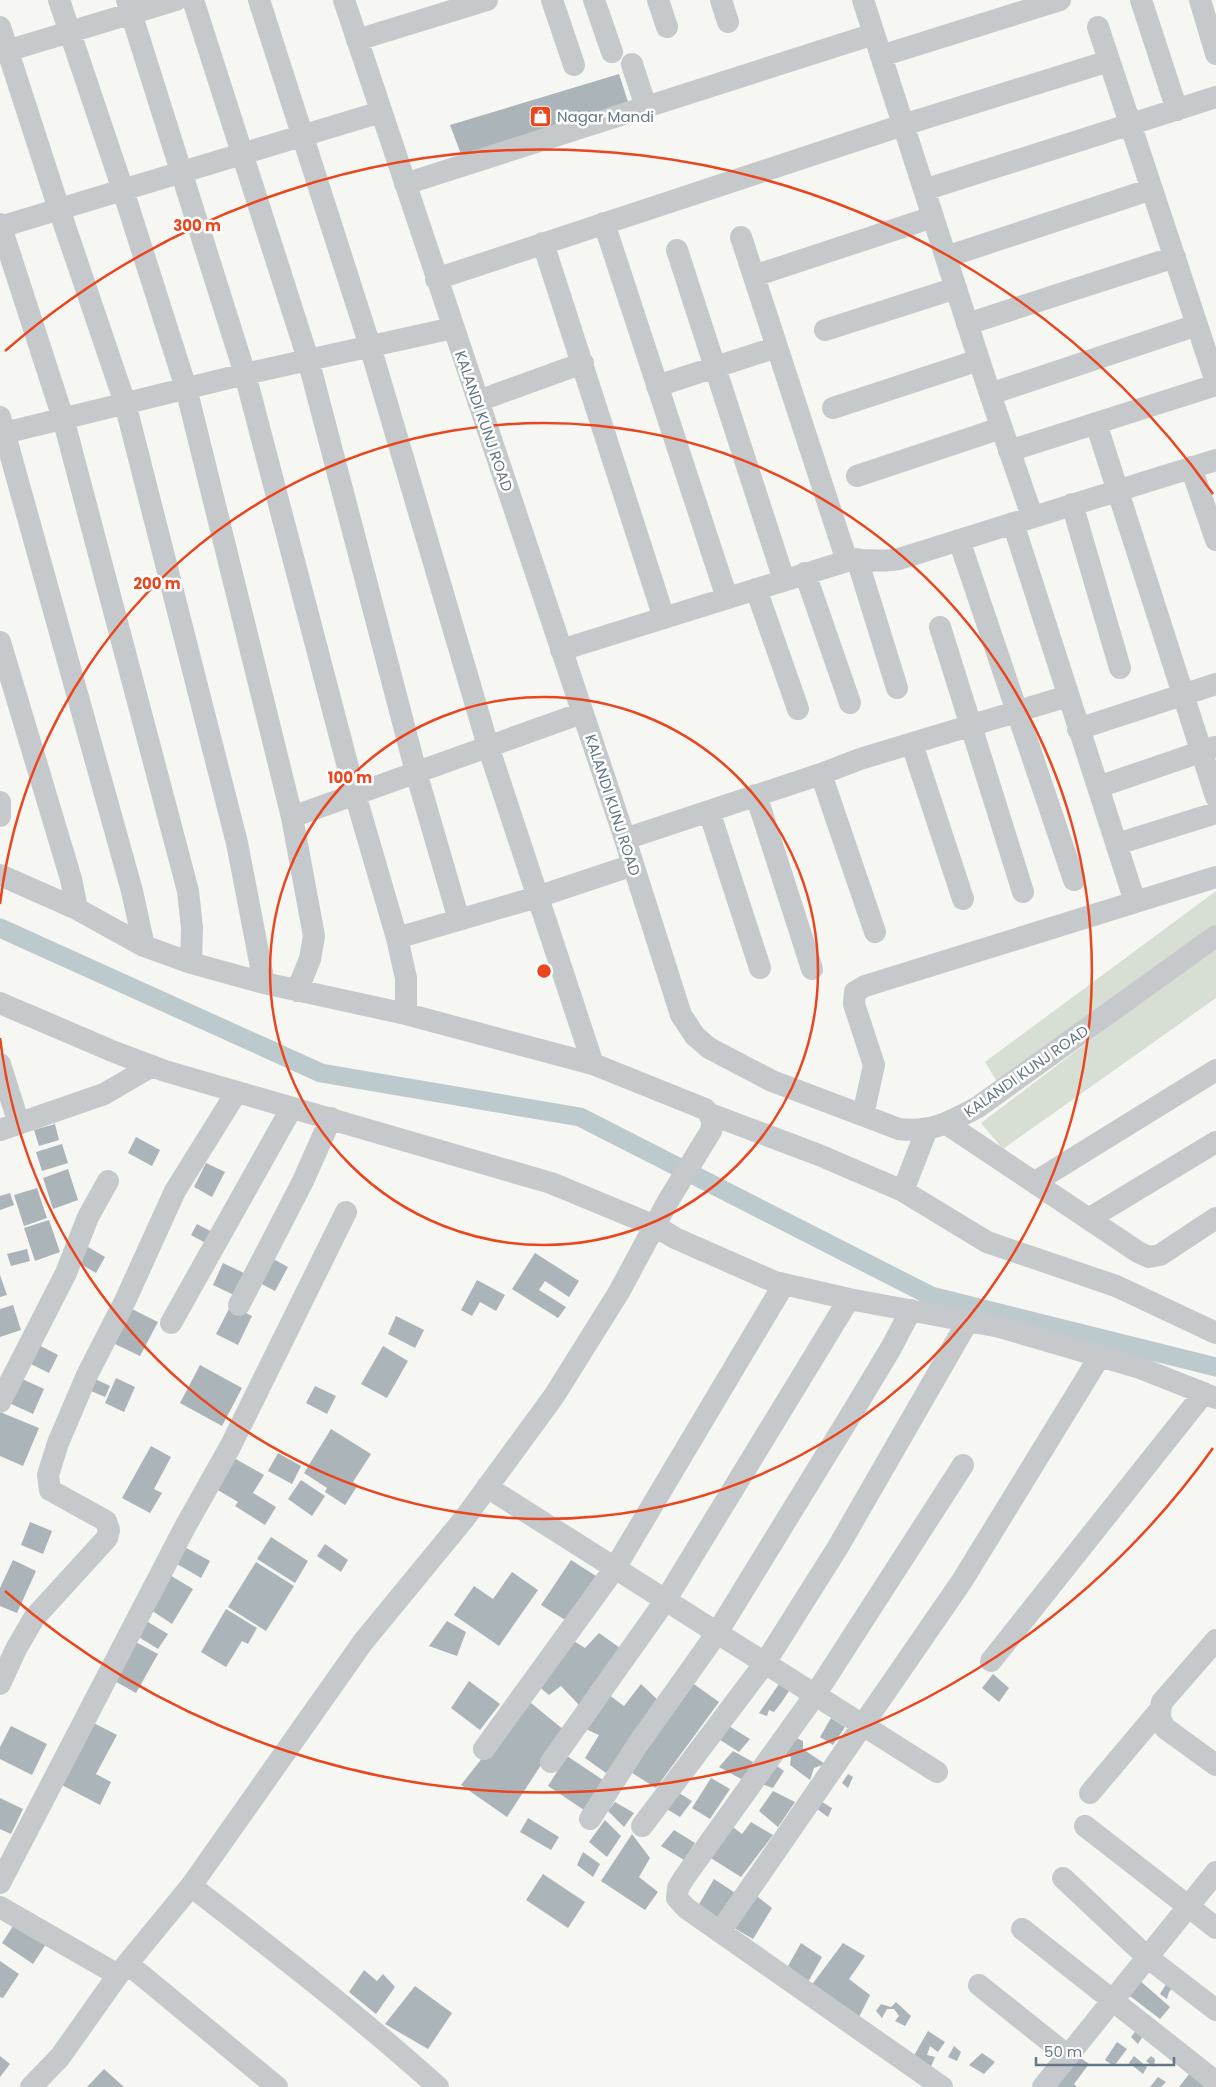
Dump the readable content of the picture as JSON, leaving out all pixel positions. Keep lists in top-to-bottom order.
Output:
{
  "streets": {
    "street": ["KALANDI KUNJ ROAD"]
  },
  "places": {
    "shop": ["Nagar Mandi"]
  },
  "scale_bar": "50 m",
  "rings": ["300 m", "200 m", "100 m"]
}
